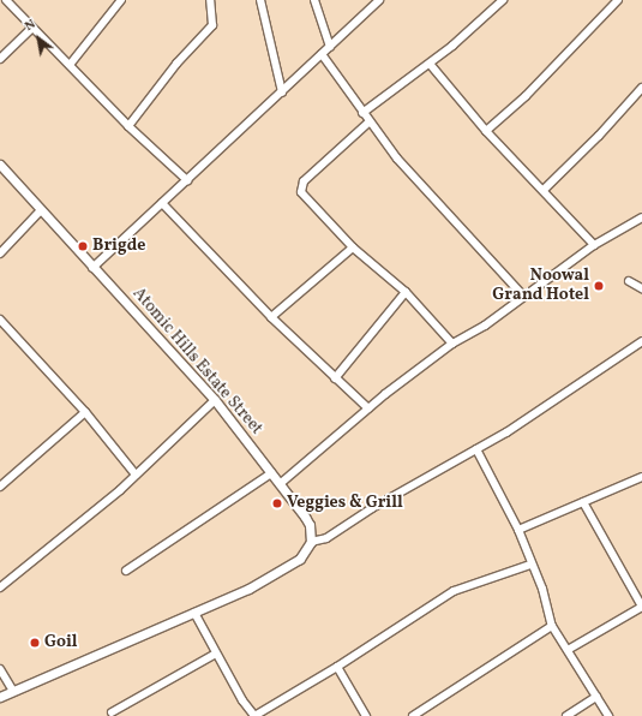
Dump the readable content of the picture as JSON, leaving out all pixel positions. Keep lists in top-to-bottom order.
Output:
{
  "streets": {
    "street": ["Atomic Hills Estate Street"]
  },
  "places": [
    "Brigde",
    "Noowal Grand Hotel",
    "Veggies & Grill",
    "Goil"
  ],
  "north": "top left"
}
